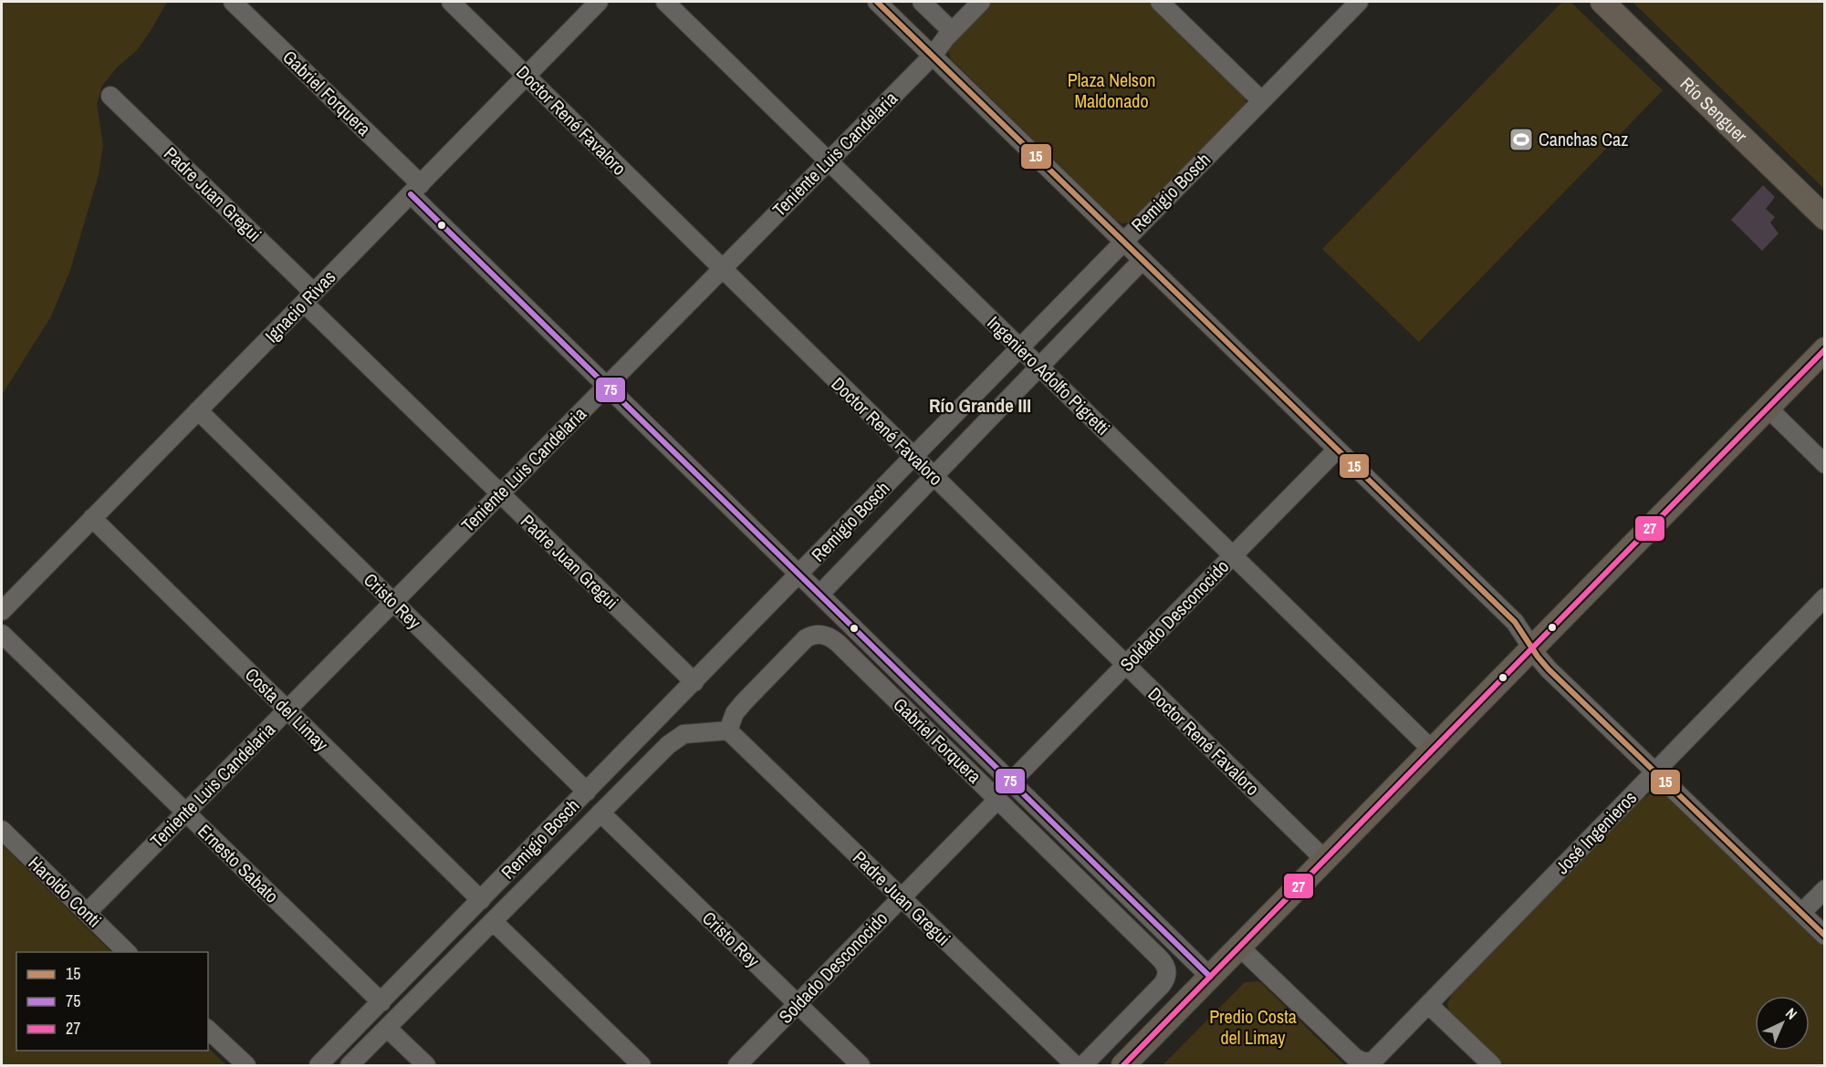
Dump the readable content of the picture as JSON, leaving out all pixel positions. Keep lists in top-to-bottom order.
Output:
{
  "streets": {
    "main road": ["Río Senguer"],
    "street": [
      "Gabriel Forquera",
      "Doctor René Favaloro",
      "Teniente Luis Candelaria",
      "Remigio Bosch",
      "Padre Juan Gregui",
      "Ignacio Rivas",
      "Ingeniero Adolfo Pigretti",
      "Cristo Rey",
      "Soldado Desconocido",
      "Costa del Limay",
      "José Ingenieros",
      "Ernesto Sabato",
      "Haroldo Conti"
    ]
  },
  "crossings": [
    ["Gabriel Forquera", "Teniente Luis Candelaria"],
    ["Gabriel Forquera", "Remigio Bosch"],
    ["Gabriel Forquera", "Padre Juan Gregui"],
    ["Gabriel Forquera", "Ignacio Rivas"],
    ["Gabriel Forquera", "Soldado Desconocido"],
    ["Doctor René Favaloro", "Teniente Luis Candelaria"],
    ["Doctor René Favaloro", "Remigio Bosch"],
    ["Doctor René Favaloro", "Ignacio Rivas"],
    ["Doctor René Favaloro", "Soldado Desconocido"],
    ["Teniente Luis Candelaria", "Padre Juan Gregui"],
    ["Teniente Luis Candelaria", "Ingeniero Adolfo Pigretti"],
    ["Teniente Luis Candelaria", "Cristo Rey"],
    ["Teniente Luis Candelaria", "Costa del Limay"],
    ["Teniente Luis Candelaria", "Ernesto Sabato"],
    ["Teniente Luis Candelaria", "Haroldo Conti"],
    ["Remigio Bosch", "Padre Juan Gregui"],
    ["Remigio Bosch", "Ingeniero Adolfo Pigretti"],
    ["Remigio Bosch", "Cristo Rey"],
    ["Remigio Bosch", "Costa del Limay"],
    ["Remigio Bosch", "Ernesto Sabato"],
    ["Padre Juan Gregui", "Ignacio Rivas"],
    ["Padre Juan Gregui", "Soldado Desconocido"],
    ["Ignacio Rivas", "Cristo Rey"],
    ["Ignacio Rivas", "Costa del Limay"],
    ["Ingeniero Adolfo Pigretti", "Soldado Desconocido"],
    ["Cristo Rey", "Soldado Desconocido"]
  ],
  "districts": ["Río Grande III"],
  "parks": ["Plaza Nelson Maldonado", "Predio Costa del Limay"],
  "places": {
    "sports": ["Canchas Caz"]
  },
  "lines": ["transit line 15", "transit line 75", "transit line 27"],
  "legend": ["15", "75", "27"],
  "north": "top right"
}
